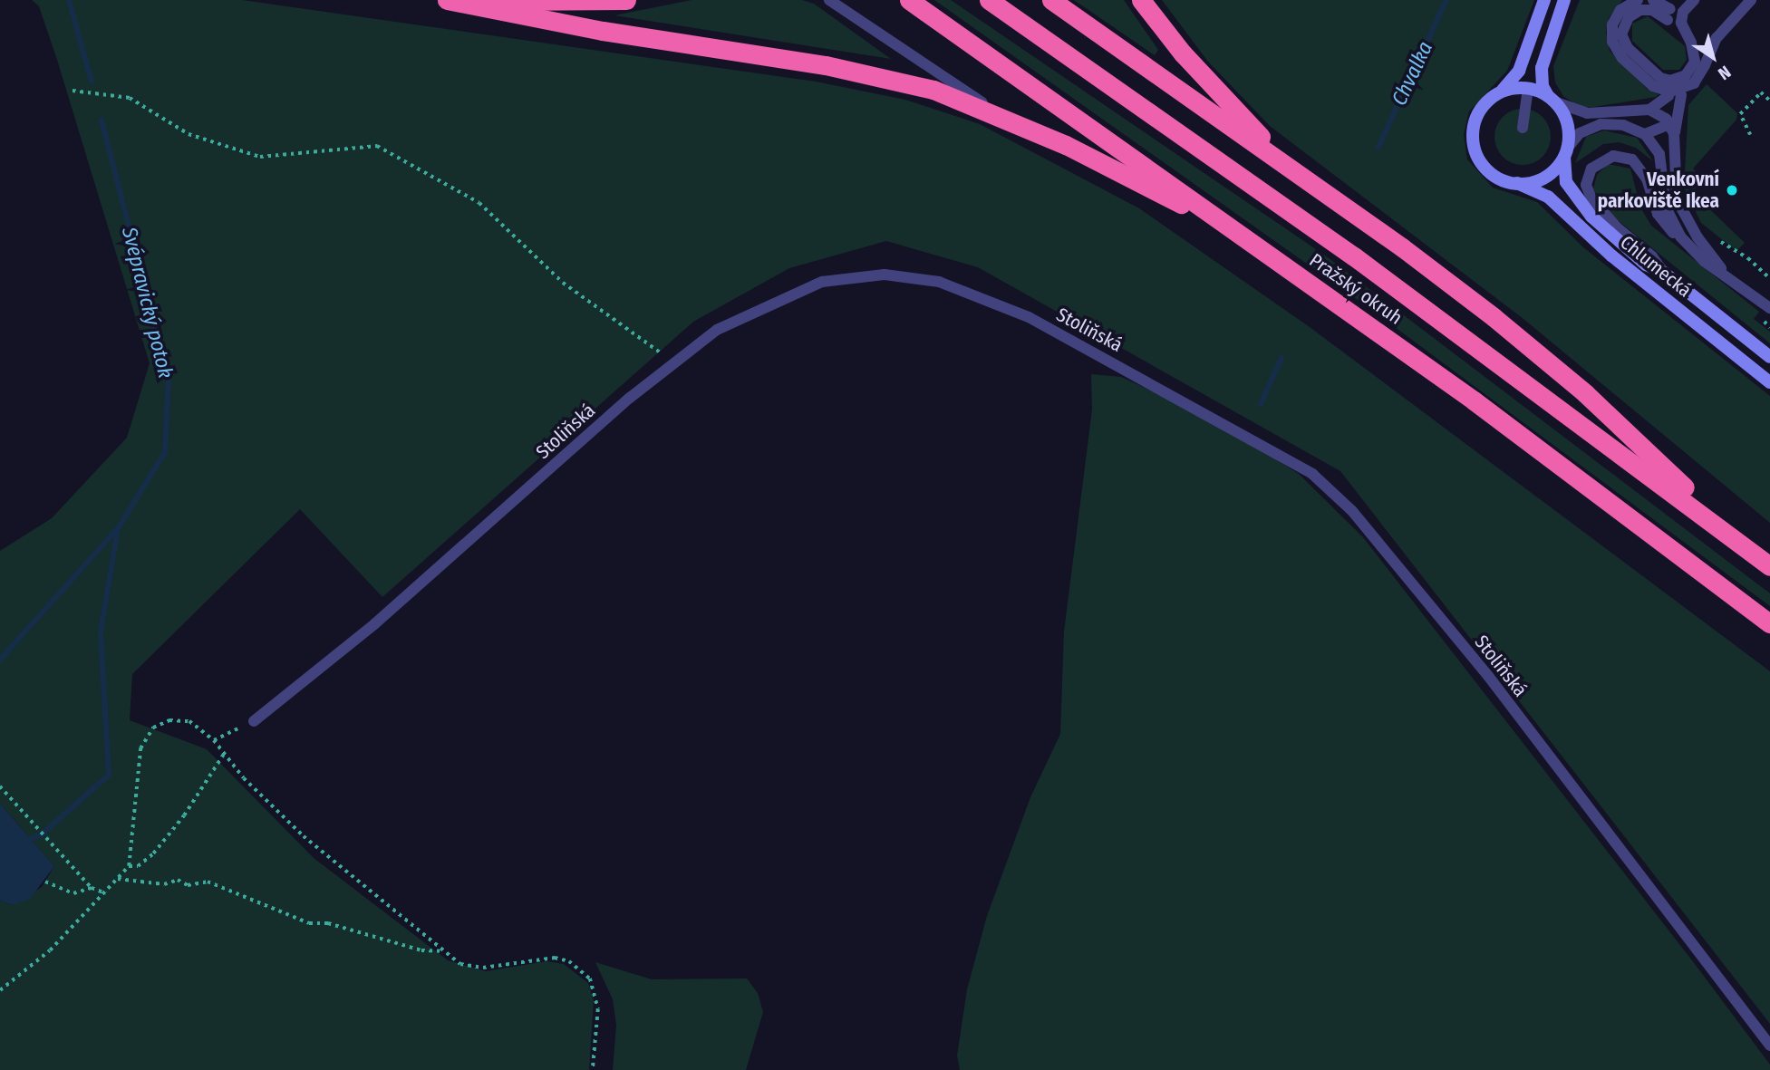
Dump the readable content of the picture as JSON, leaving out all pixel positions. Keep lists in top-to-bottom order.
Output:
{
  "streets": {
    "highway": ["Pražský okruh"],
    "main road": ["Chlumecká"],
    "lane": ["Stoliňská"]
  },
  "water": ["Chvalka", "Svépravický potok"],
  "places": ["Venkovní parkoviště Ikea"],
  "north": "bottom right"
}
